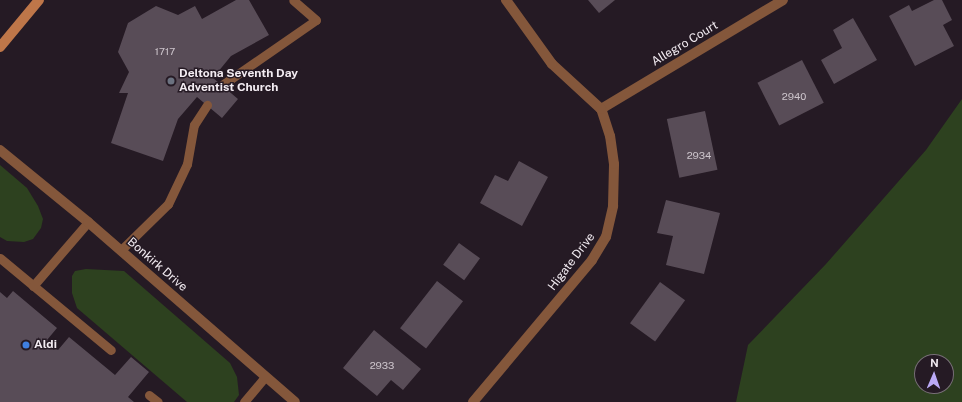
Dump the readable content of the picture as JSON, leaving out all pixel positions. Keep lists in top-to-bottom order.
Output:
{
  "streets": {
    "street": ["Allegro Court", "Higate Drive", "Bonkirk Drive"]
  },
  "crossings": [
    ["Allegro Court", "Higate Drive"]
  ],
  "places": ["Deltona Seventh Day Adventist Church", "Aldi"],
  "house_numbers": [
    "1717",
    "2940",
    "2934",
    "2933"
  ],
  "north": "top"
}
